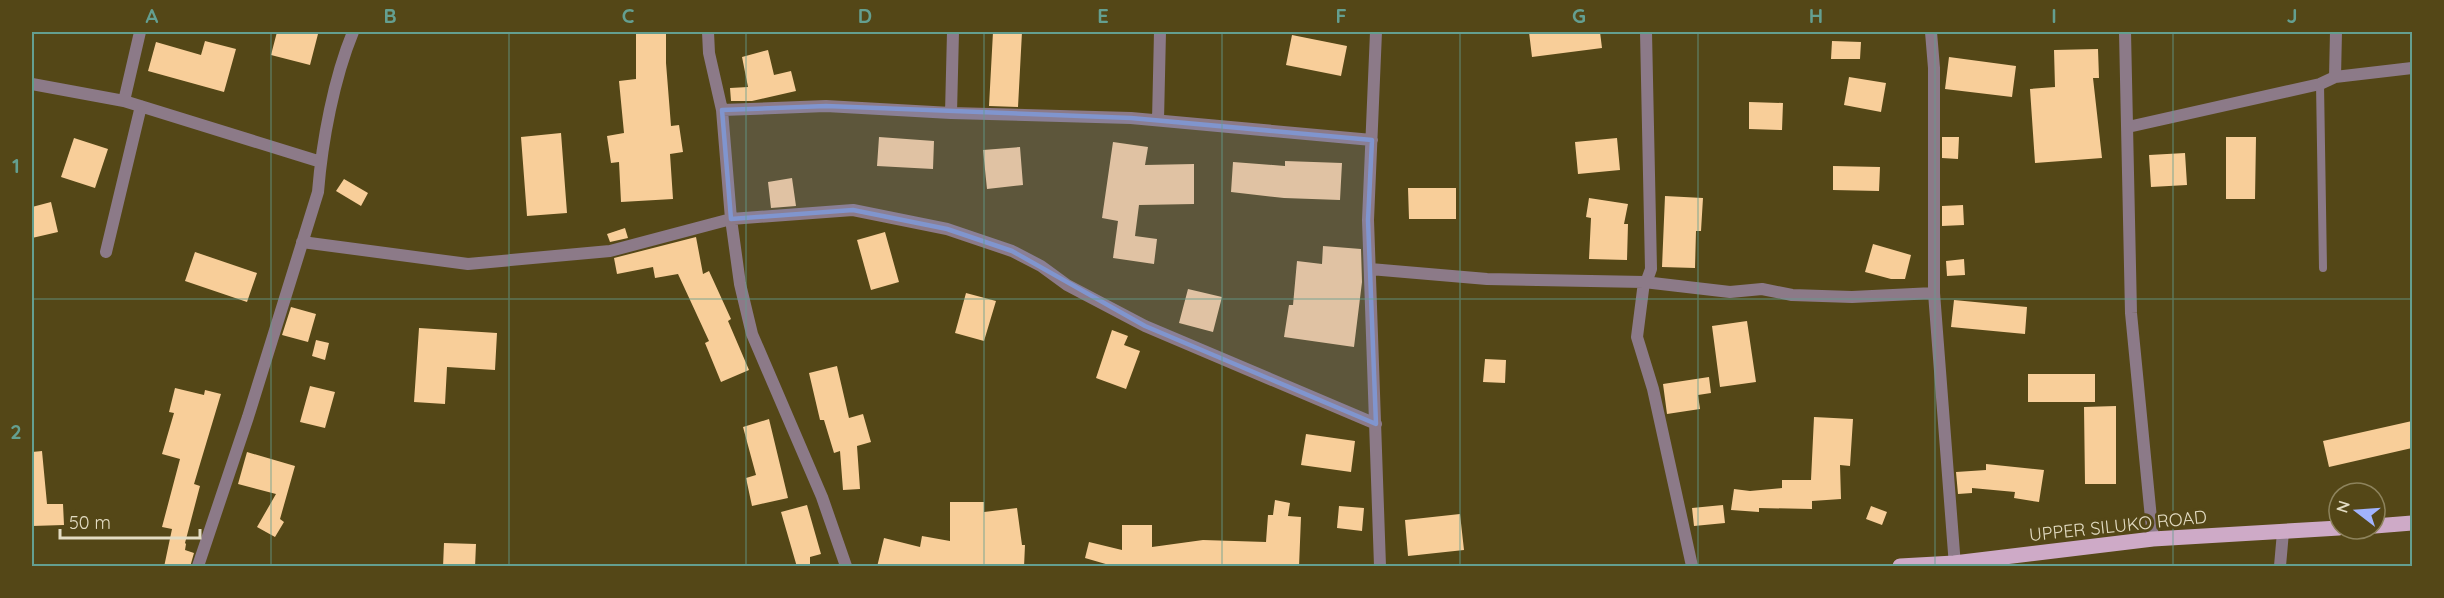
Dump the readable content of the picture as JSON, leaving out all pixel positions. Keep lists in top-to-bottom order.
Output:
{
  "streets": {
    "main road": ["UPPER SILUKO ROAD"]
  },
  "scale_bar": "50 m",
  "north": "left",
  "grid": {
    "columns": [
      "A",
      "B",
      "C",
      "D",
      "E",
      "F",
      "G",
      "H",
      "I",
      "J"
    ],
    "rows": ["1", "2"]
  }
}
